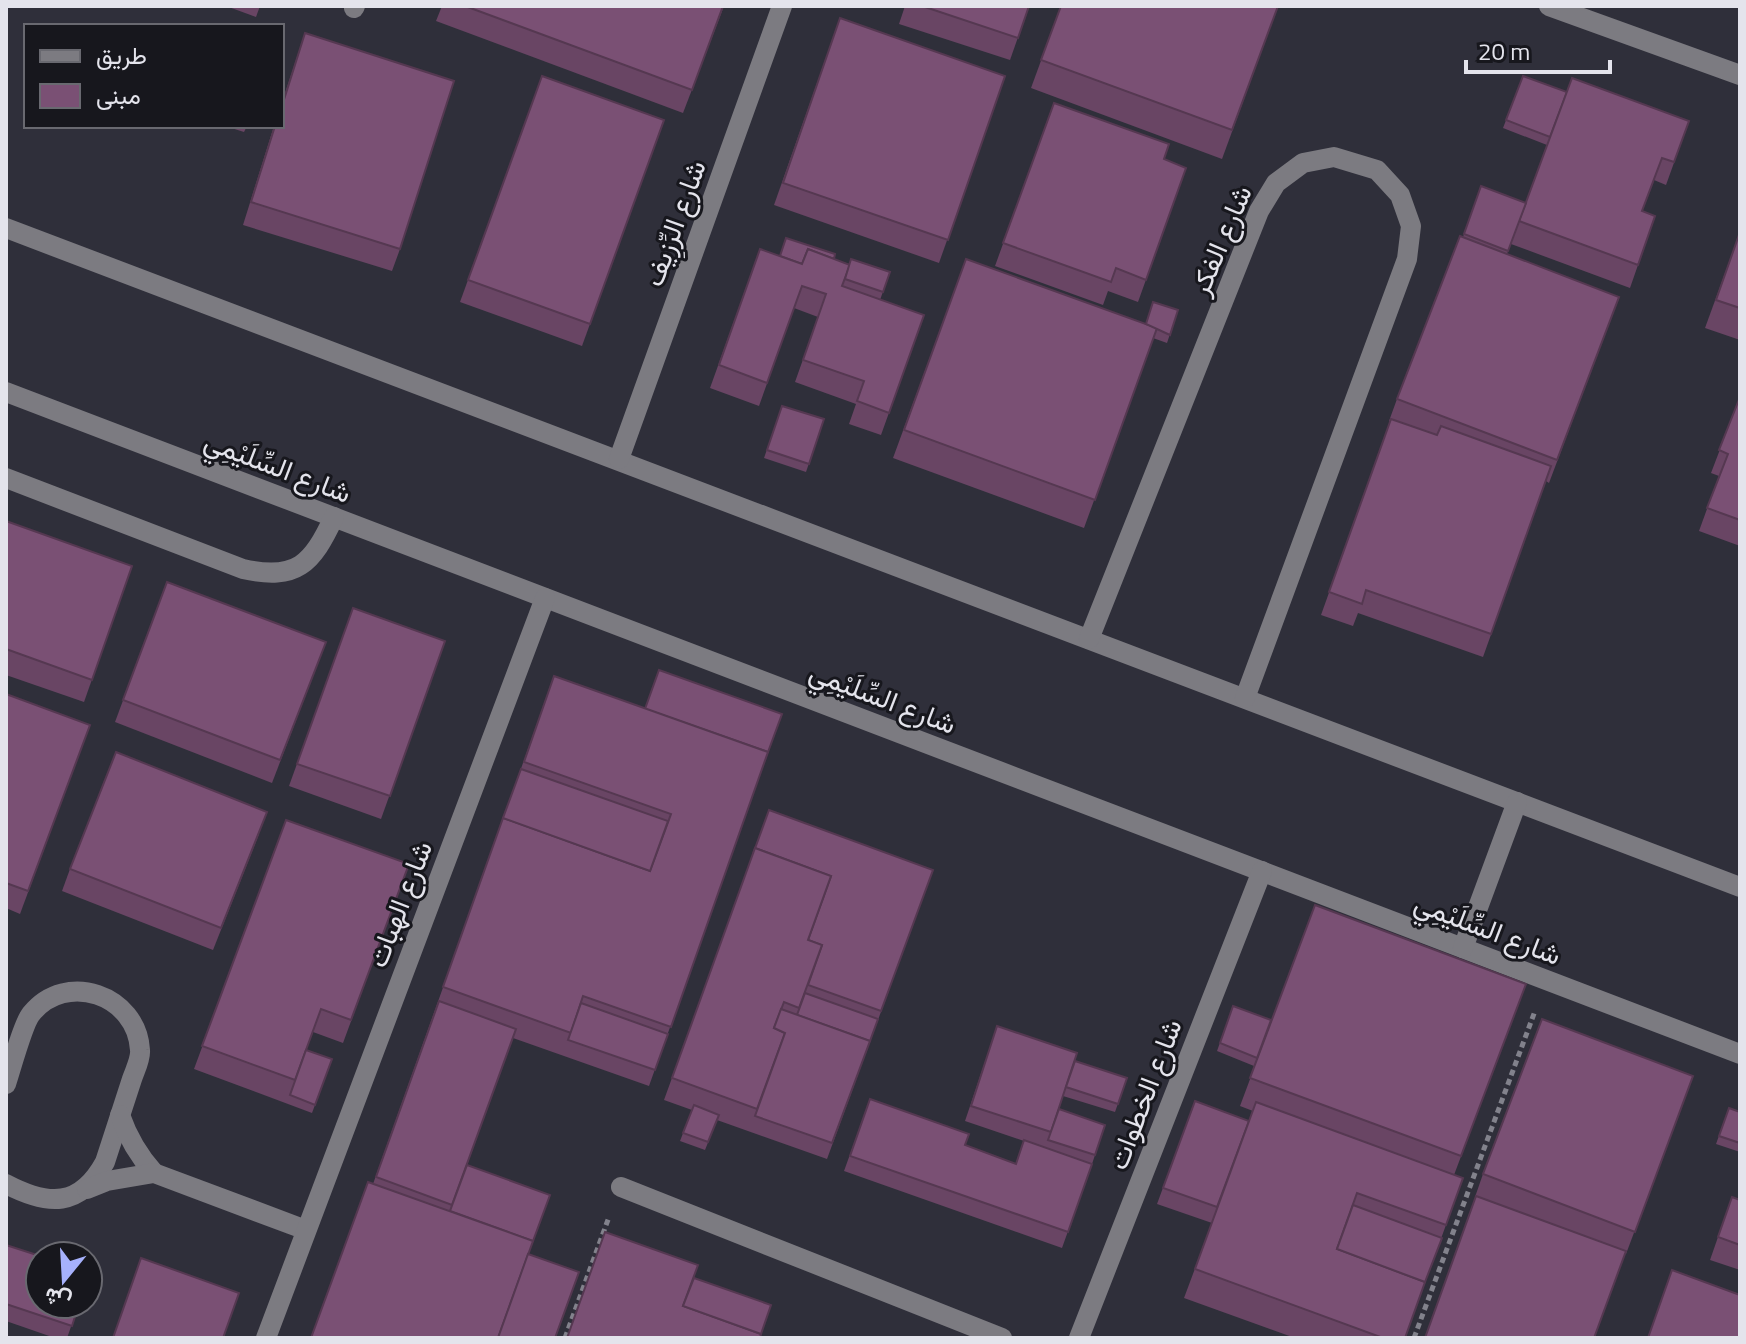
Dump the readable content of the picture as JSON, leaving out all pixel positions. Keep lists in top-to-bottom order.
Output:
{
  "streets": {
    "street": [
      "شارع الرِّزِيف",
      "شارع الفكر",
      "شارع السِّلَيْمِي",
      "شارع الهبات",
      "شارع الخطوات"
    ]
  },
  "crossings": [
    ["شارع السِّلَيْمِي", "شارع الهبات"],
    ["شارع السِّلَيْمِي", "شارع الخطوات"]
  ],
  "legend": ["طريق", "مبنى"],
  "scale_bar": "20 m",
  "north": "bottom"
}
